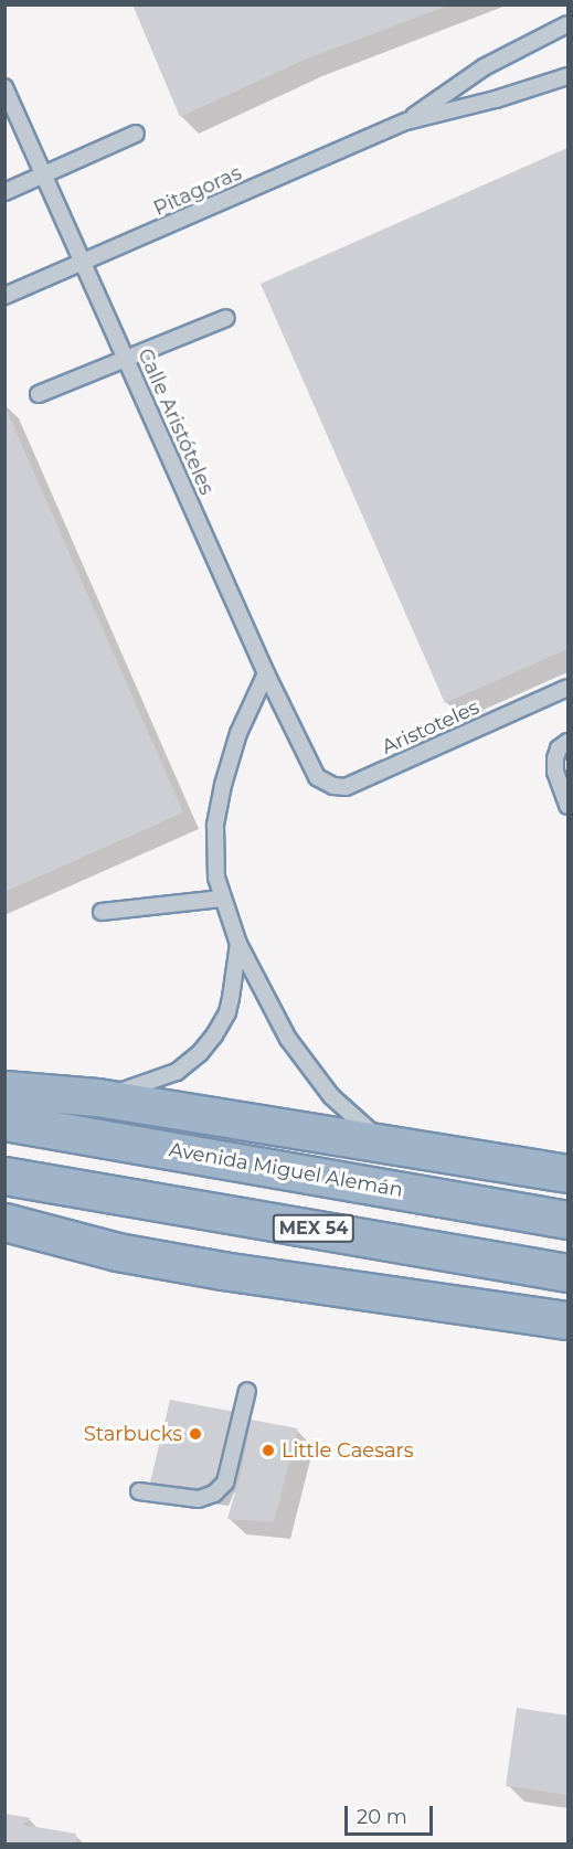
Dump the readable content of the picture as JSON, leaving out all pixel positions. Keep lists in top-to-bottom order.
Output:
{
  "streets": {
    "highway": ["Avenida Miguel Alemán", "MEX 54"],
    "lane": ["Pitagoras", "Calle Aristóteles", "Aristoteles"]
  },
  "crossings": [
    ["Pitagoras", "Calle Aristóteles"],
    ["Calle Aristóteles", "Aristoteles"]
  ],
  "places": ["Starbucks", "Little Caesars"],
  "scale_bar": "20 m"
}
